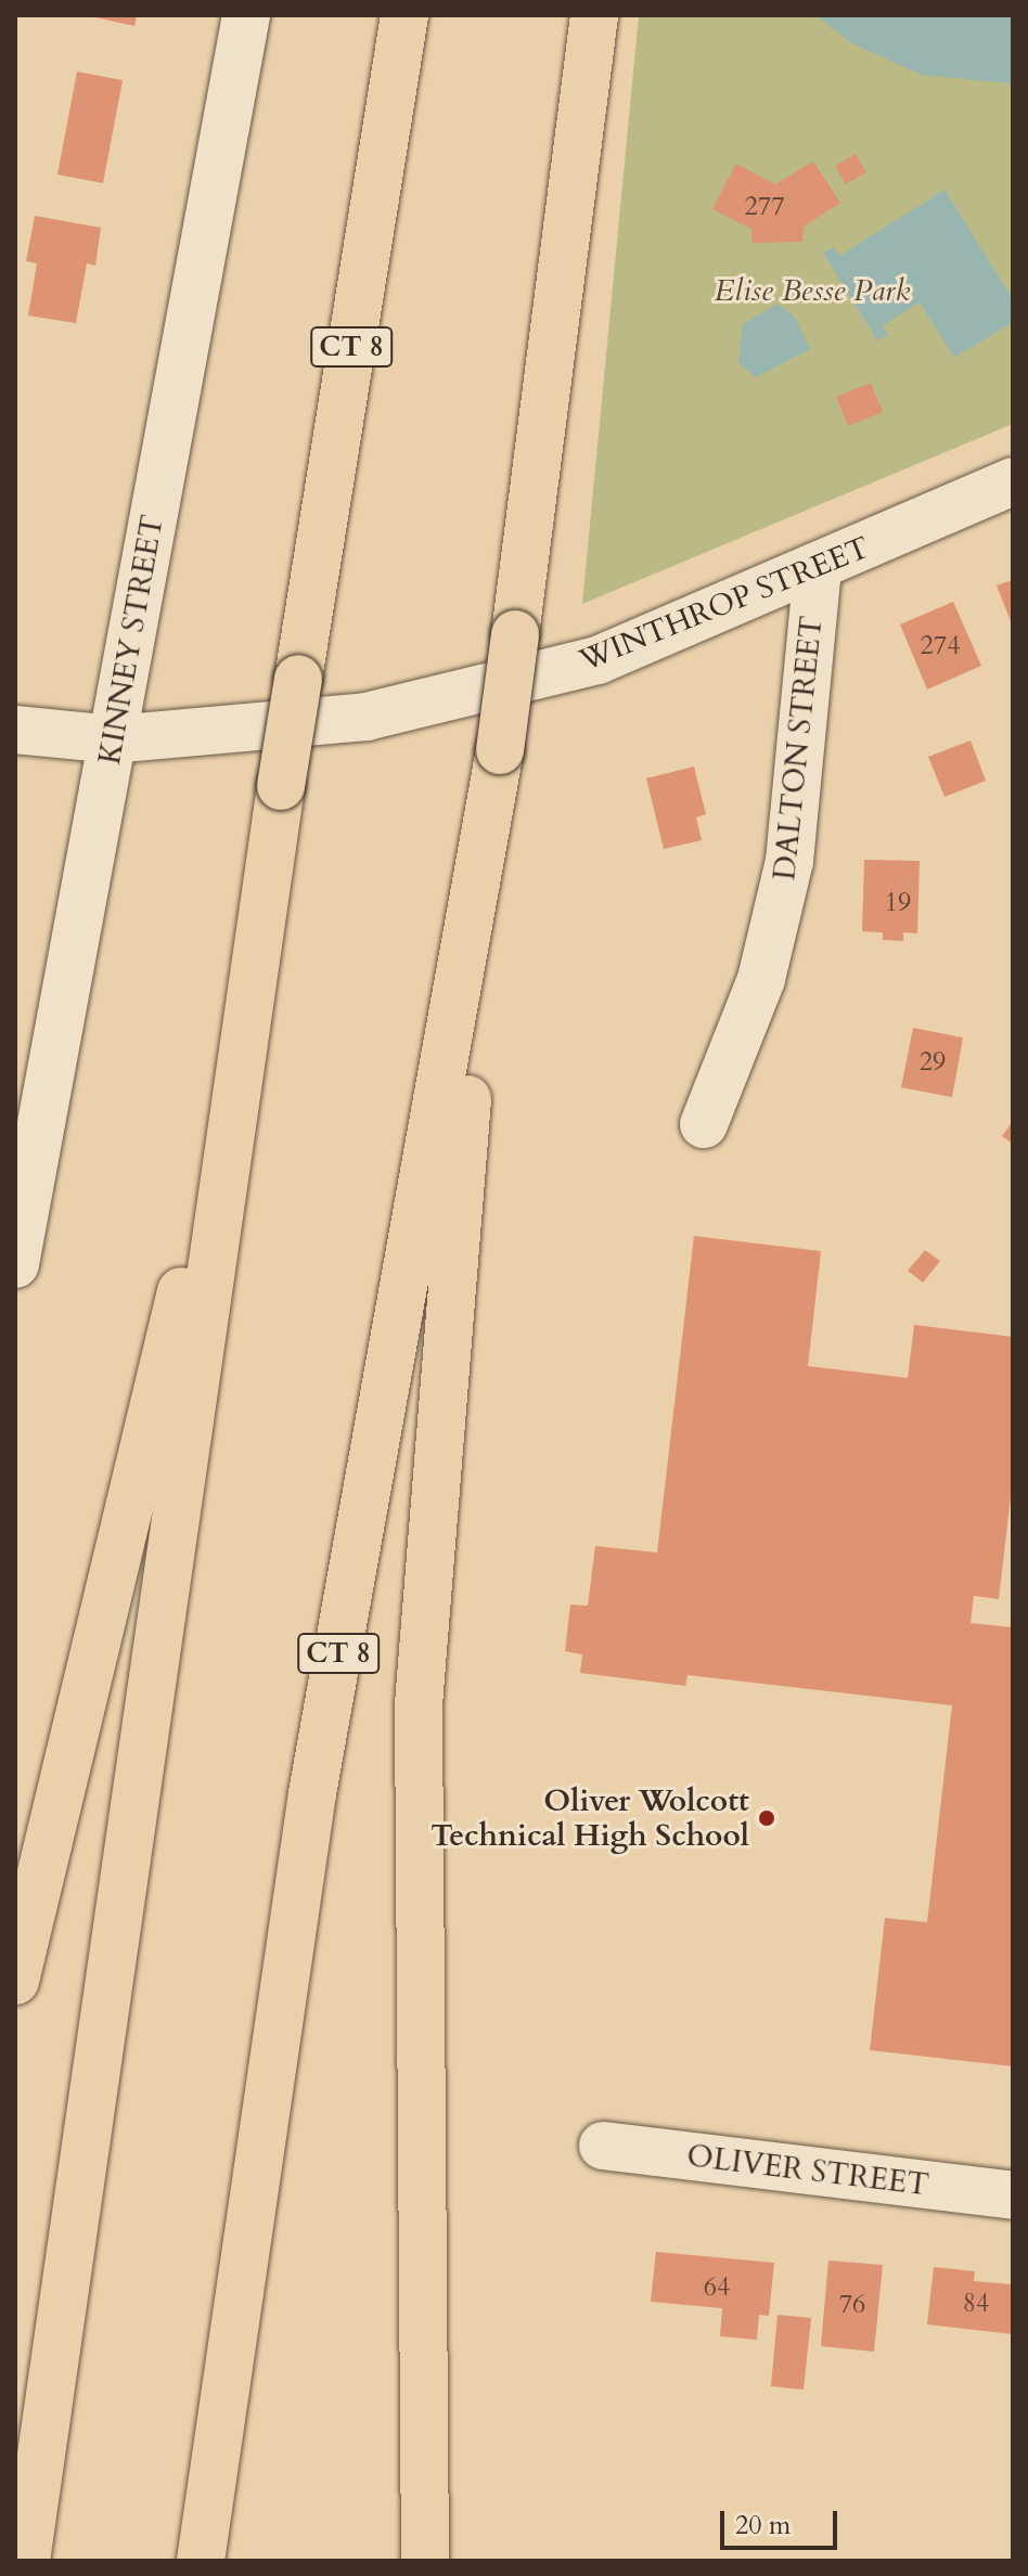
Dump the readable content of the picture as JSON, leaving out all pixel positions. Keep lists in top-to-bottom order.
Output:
{
  "streets": {
    "highway": ["CT 8"],
    "street": [
      "WINTHROP STREET",
      "KINNEY STREET",
      "DALTON STREET",
      "OLIVER STREET"
    ]
  },
  "crossings": [
    ["WINTHROP STREET", "KINNEY STREET"],
    ["WINTHROP STREET", "DALTON STREET"]
  ],
  "parks": ["Elise Besse Park"],
  "places": ["Oliver Wolcott Technical High School"],
  "house_numbers": [
    "277",
    "274",
    "19",
    "29",
    "64",
    "84",
    "76"
  ],
  "scale_bar": "20 m"
}
